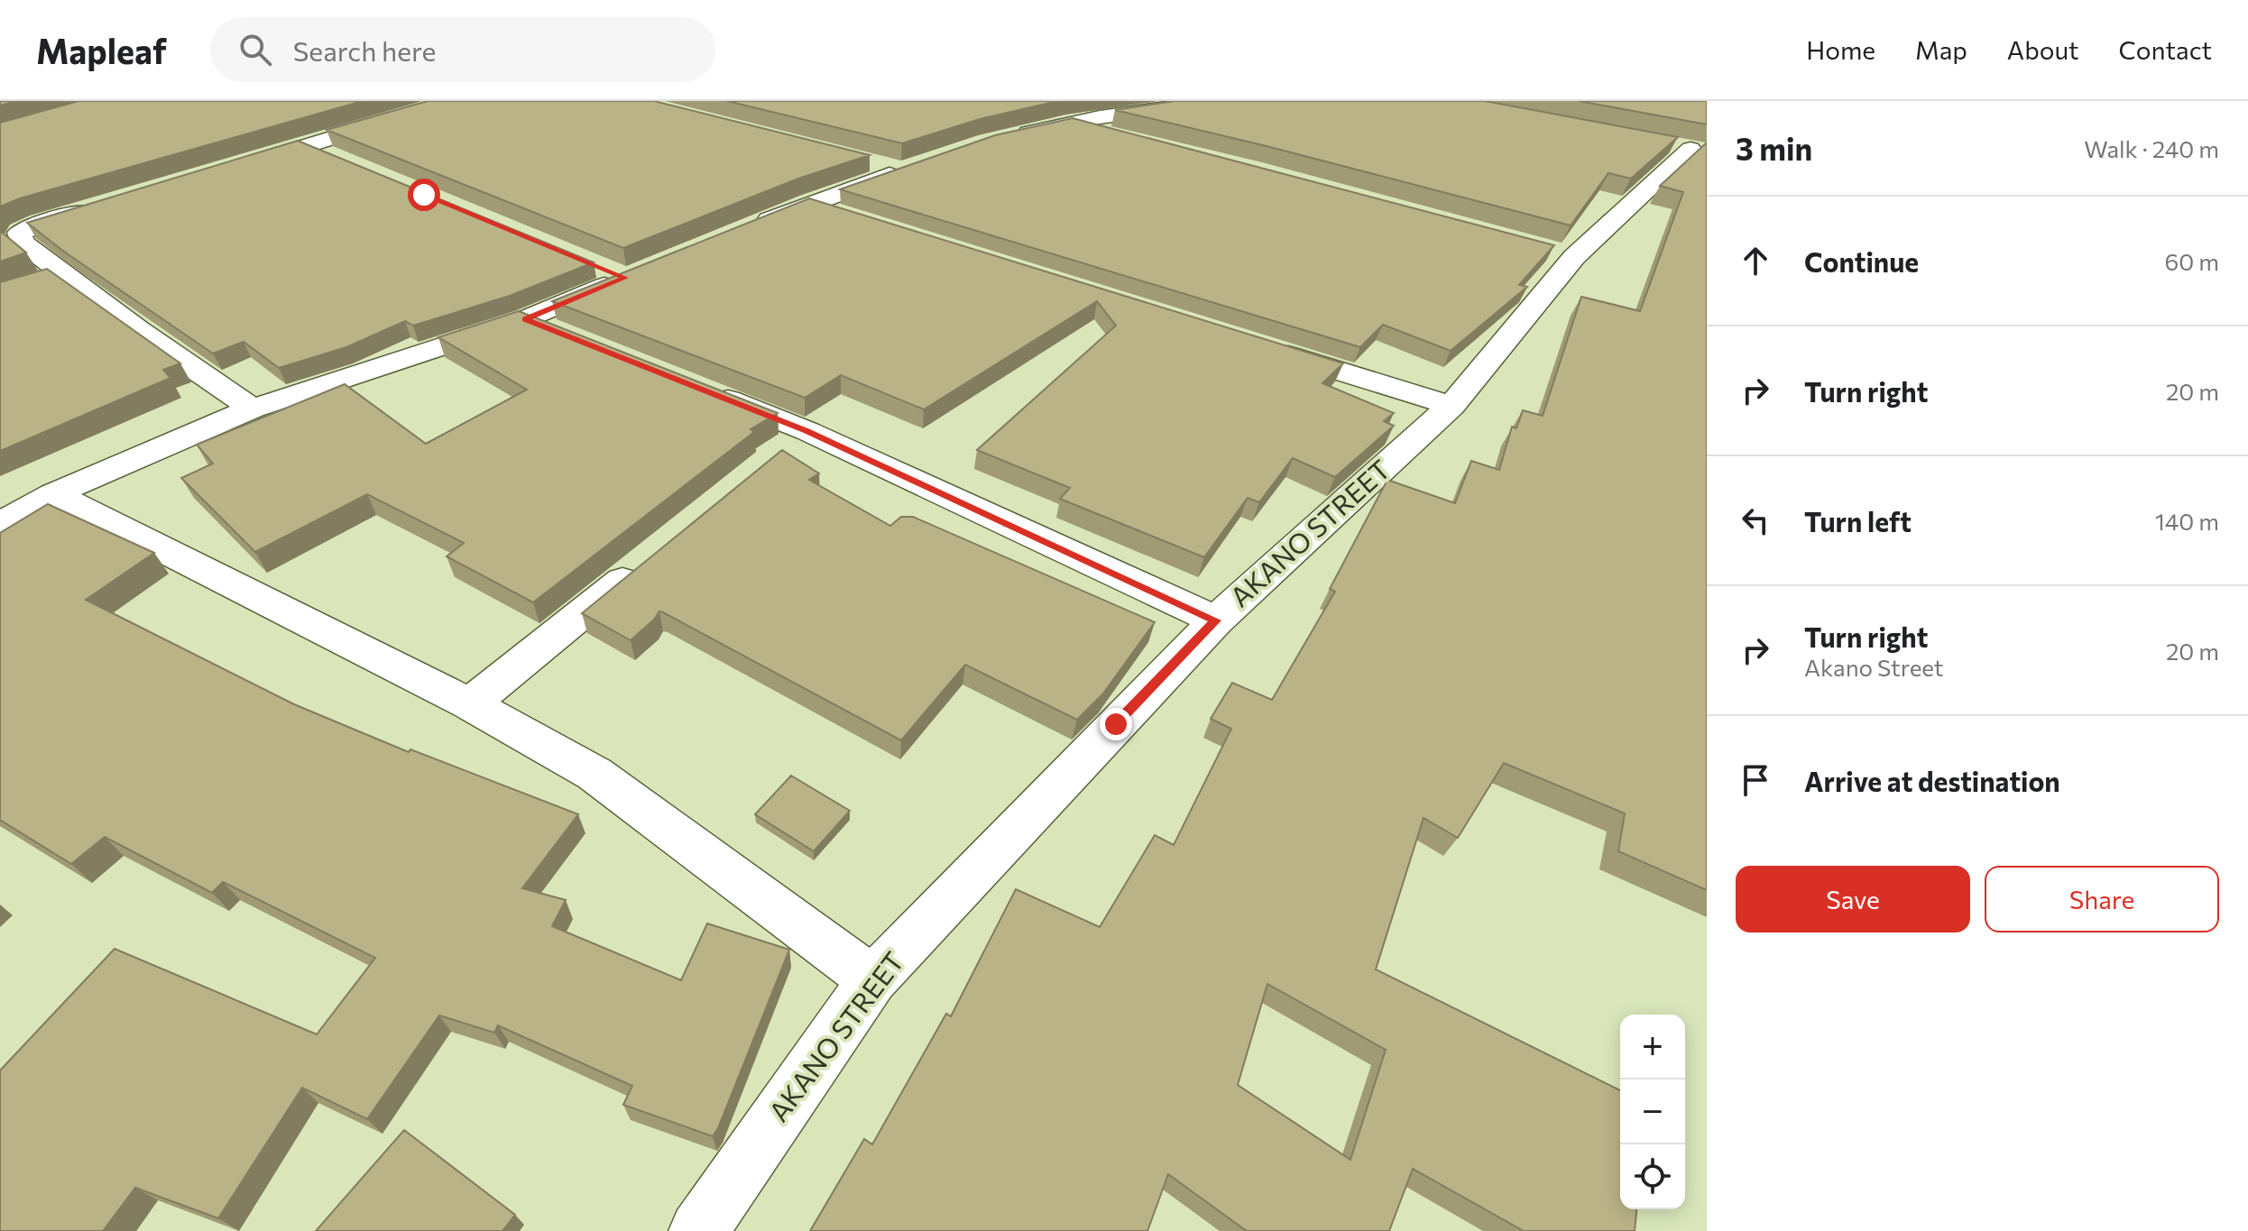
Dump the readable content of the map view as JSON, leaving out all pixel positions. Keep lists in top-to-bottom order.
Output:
{
  "streets": {
    "street": ["AKANO STREET"]
  },
  "page": {
    "header": "Mapleaf",
    "search": "Search here",
    "nav": [
      "Home",
      "Map",
      "About",
      "Contact"
    ],
    "heading": ["3 min", "Walk · 240 m"],
    "list": [
      ["Continue", "60 m"],
      ["Turn right", "20 m"],
      ["Turn left", "140 m"],
      ["Turn right", "Akano Street", "20 m"],
      "Arrive at destination"
    ],
    "buttons": ["Save", "Share"],
    "map_buttons": ["+", "−"]
  }
}
